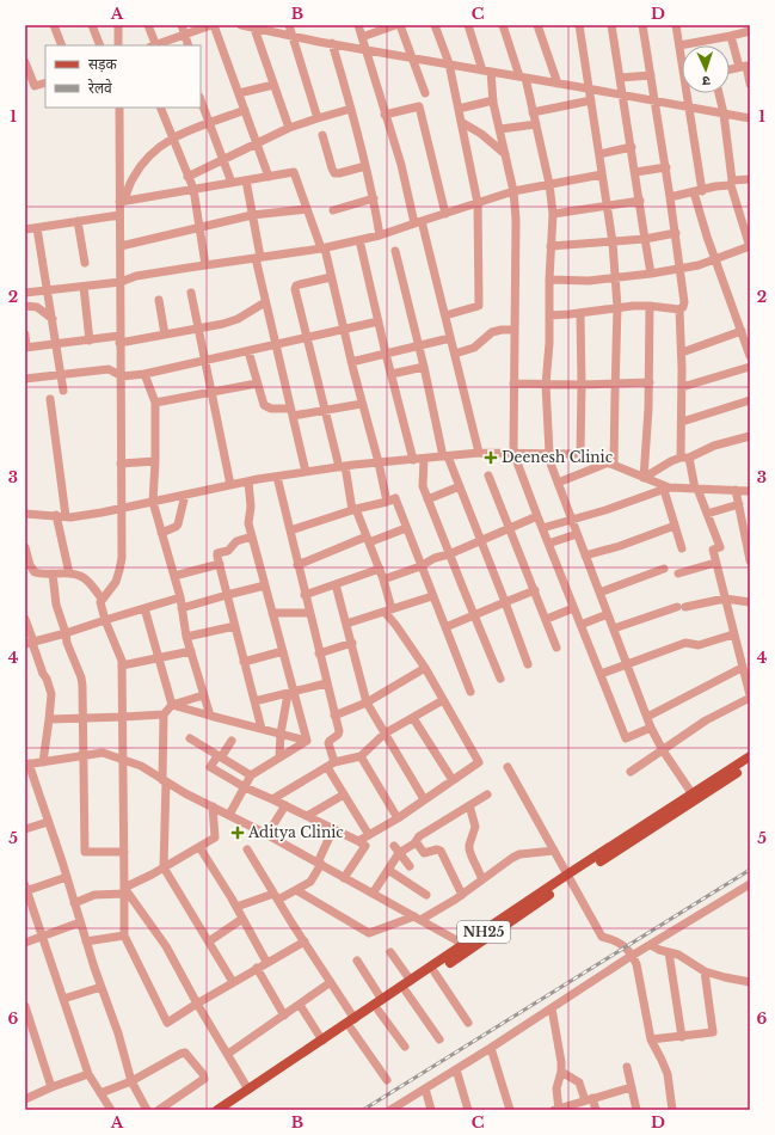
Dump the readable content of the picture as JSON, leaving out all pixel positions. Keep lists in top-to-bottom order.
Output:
{
  "streets": {
    "main road": ["NH25"]
  },
  "places": {
    "health": ["Deenesh Clinic", "Aditya Clinic"]
  },
  "legend": ["सड़क", "रेलवे"],
  "north": "bottom",
  "grid": {
    "columns": [
      "A",
      "B",
      "C",
      "D"
    ],
    "rows": [
      "1",
      "2",
      "3",
      "4",
      "5",
      "6"
    ]
  }
}
